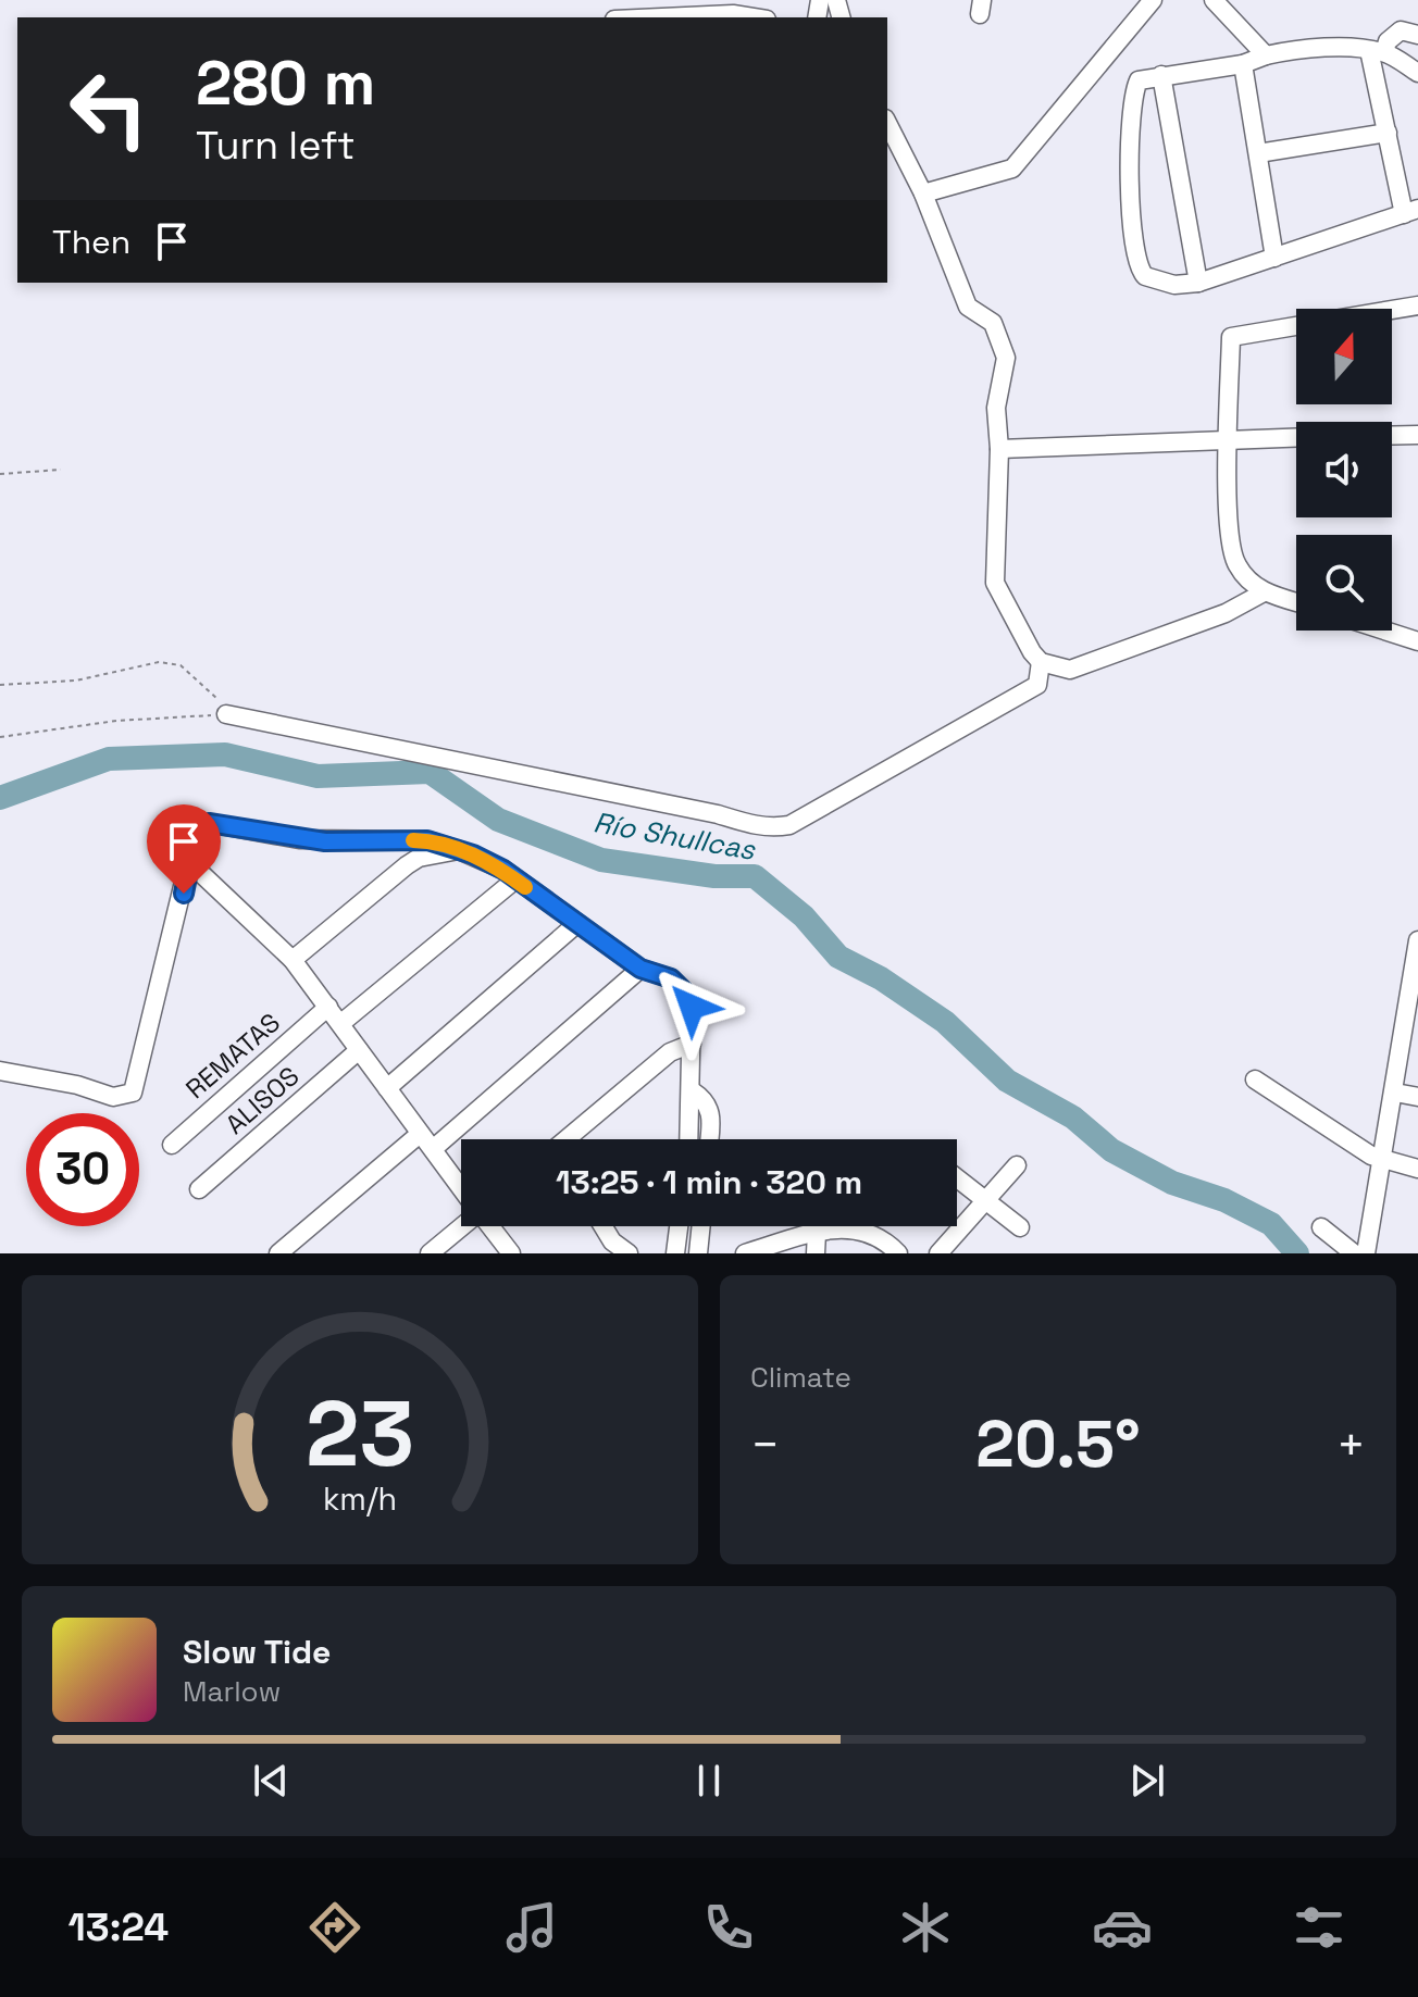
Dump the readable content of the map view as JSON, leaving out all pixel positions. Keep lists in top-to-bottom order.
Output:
{
  "streets": {
    "street": ["REMATAS", "ALISOS"]
  },
  "water": ["Río Shullcas"],
  "north": "top",
  "page": {
    "turn": ["280 m", "Turn left"],
    "then": "Then",
    "limit": "30",
    "trip": "13:25 · 1 min · 320 m",
    "tile": "Climate",
    "heat": ["−", "20.5°", "+"],
    "song": ["Slow Tide", "Marlow"],
    "tabs": "13:24",
    "gauge": ["23", "km/h"]
  }
}
